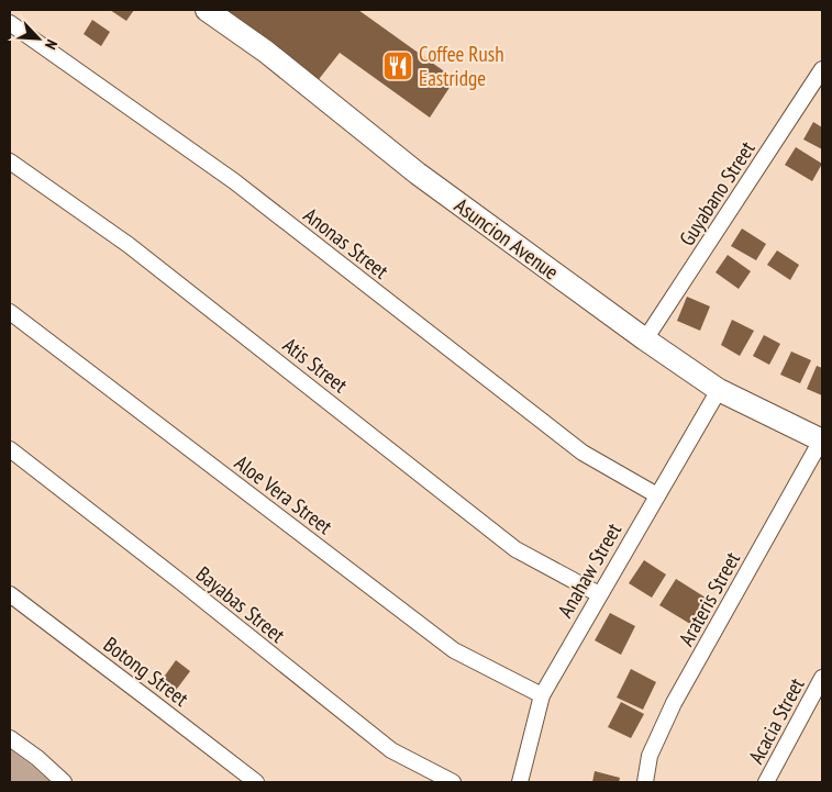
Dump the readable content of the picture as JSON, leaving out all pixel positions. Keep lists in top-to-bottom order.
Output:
{
  "streets": {
    "street": [
      "Guyabano Street",
      "Asuncion Avenue",
      "Anonas Street",
      "Atis Street",
      "Aloe Vera Street",
      "Anahaw Street",
      "Arateris Street",
      "Bayabas Street",
      "Botong Street",
      "Acacia Street"
    ]
  },
  "crossings": [
    ["Guyabano Street", "Asuncion Avenue"],
    ["Asuncion Avenue", "Anahaw Street"],
    ["Asuncion Avenue", "Arateris Street"],
    ["Anonas Street", "Anahaw Street"],
    ["Atis Street", "Anahaw Street"],
    ["Aloe Vera Street", "Anahaw Street"]
  ],
  "places": {
    "restaurant": ["Coffee Rush Eastridge"]
  },
  "north": "bottom right"
}
